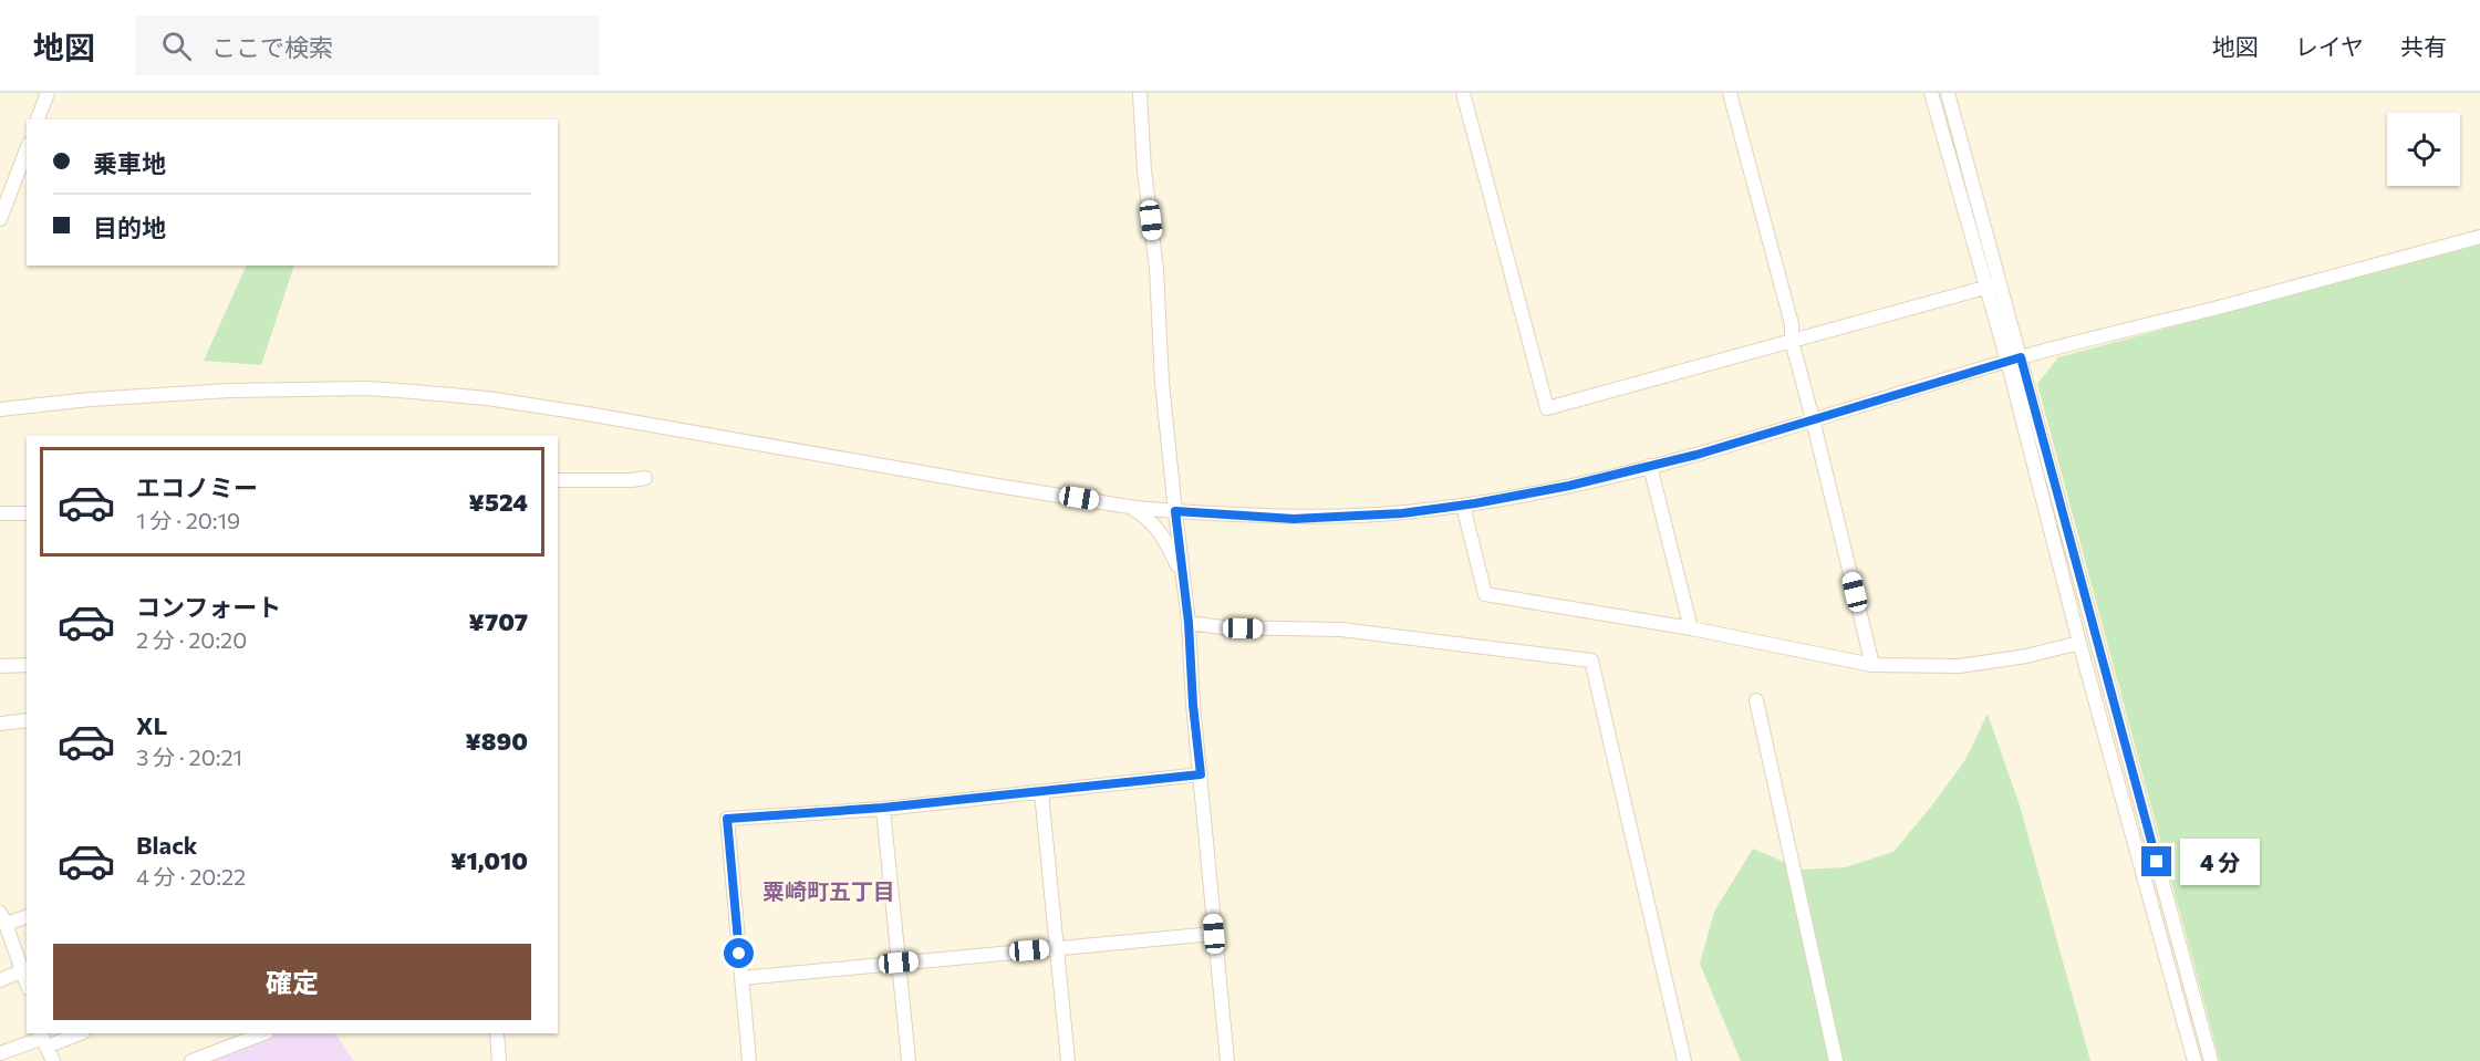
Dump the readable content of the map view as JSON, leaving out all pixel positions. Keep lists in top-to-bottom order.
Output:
{
  "districts": ["粟崎町五丁目"],
  "page": {
    "header": "地図",
    "search": "ここで検索",
    "nav": ["地図", "レイヤ", "共有"],
    "banner": ["乗車地", "目的地"],
    "list": [
      {
        "name": "エコノミー",
        "note": "1 分 · 20:19",
        "value": "¥524"
      },
      {
        "name": "コンフォート",
        "note": "2 分 · 20:20",
        "value": "¥707"
      },
      {
        "name": "XL",
        "note": "3 分 · 20:21",
        "value": "¥890"
      },
      {
        "name": "Black",
        "note": "4 分 · 20:22",
        "value": "¥1,010"
      }
    ],
    "bubble": "4 分",
    "buttons": "確定"
  }
}
